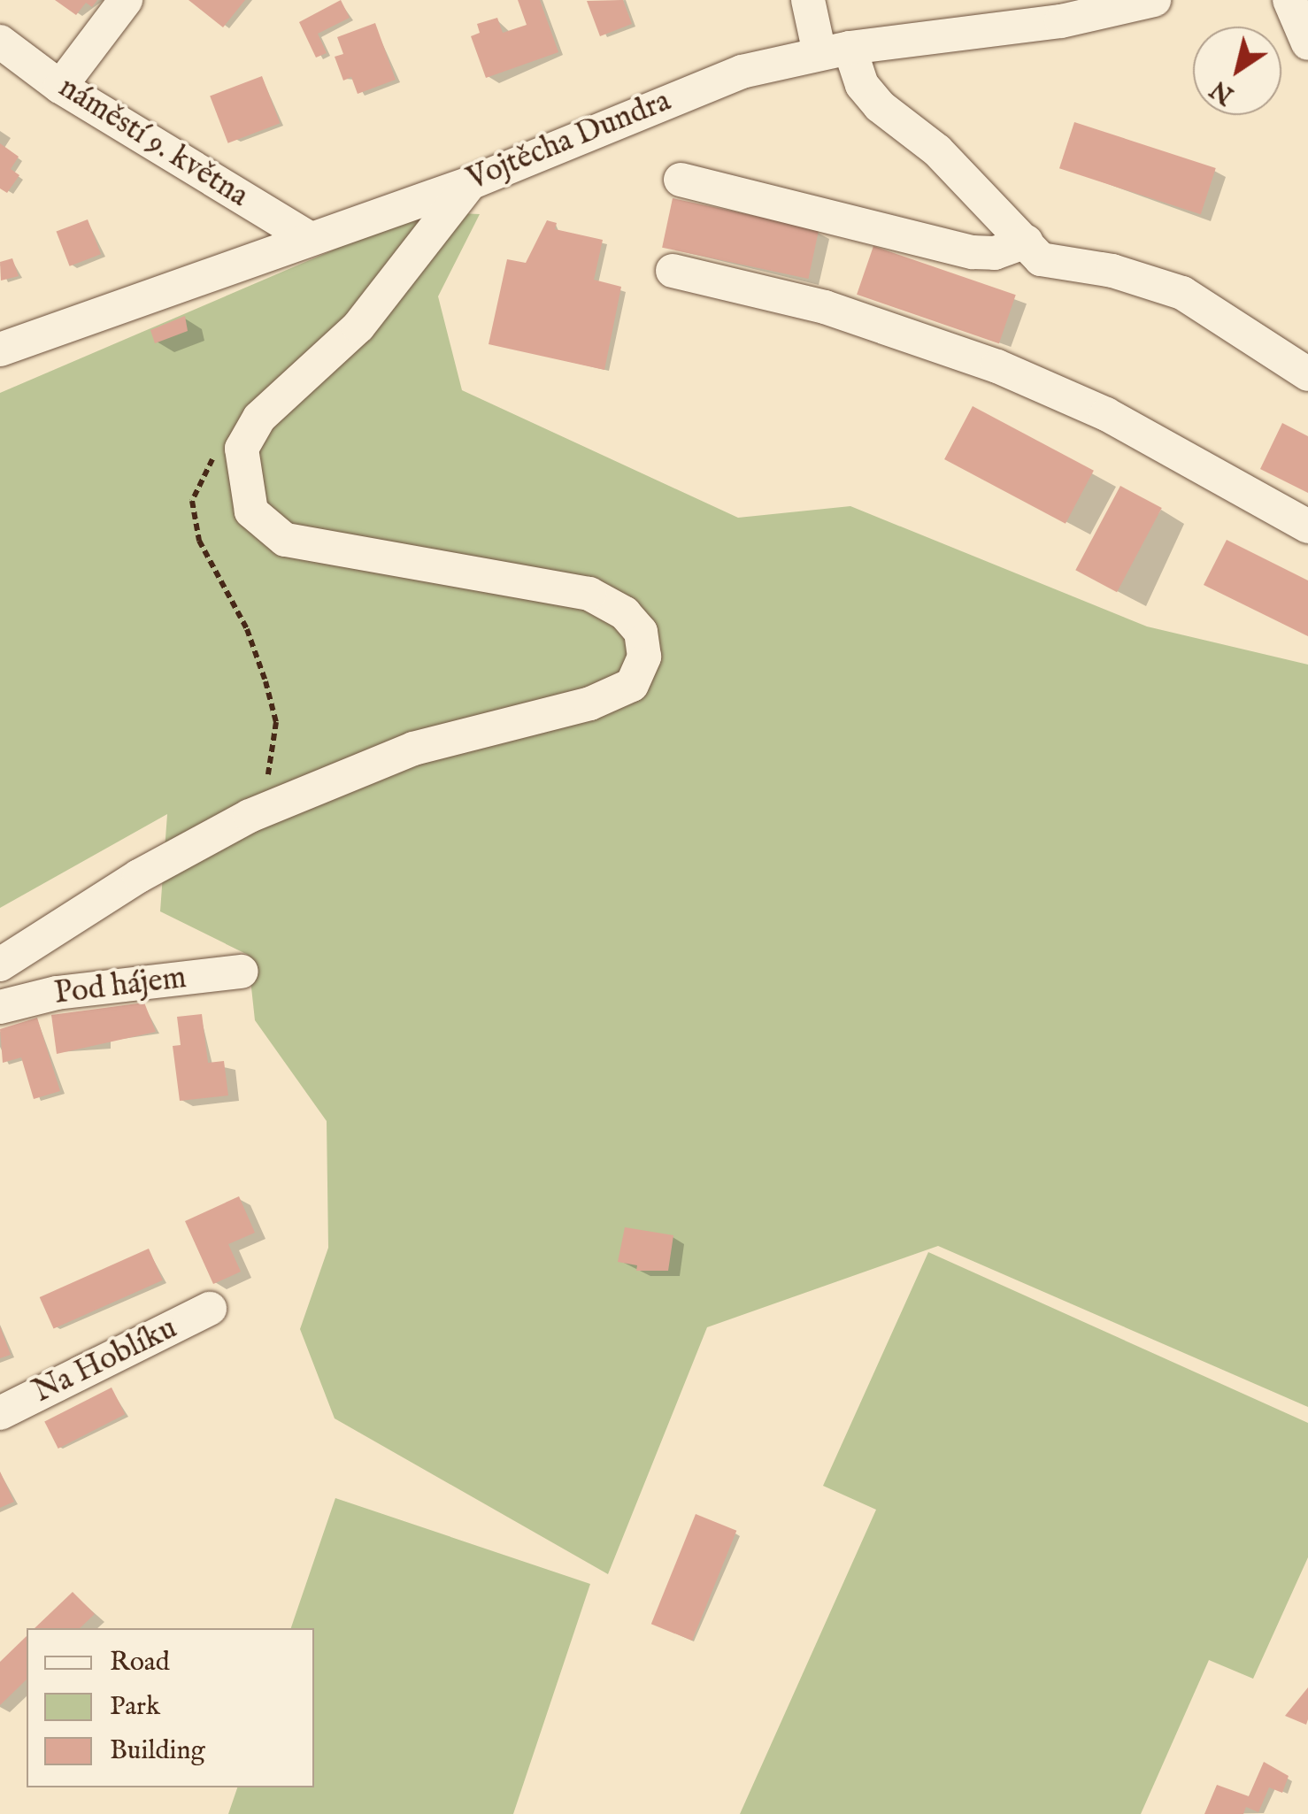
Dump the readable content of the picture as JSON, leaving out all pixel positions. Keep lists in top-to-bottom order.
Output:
{
  "streets": {
    "street": [
      "Vojtěcha Dundra",
      "náměstí 9. května",
      "Pod hájem",
      "Na Hoblíku"
    ]
  },
  "crossings": [
    ["Vojtěcha Dundra", "náměstí 9. května"]
  ],
  "legend": ["Road", "Park", "Building"],
  "north": "bottom left"
}
